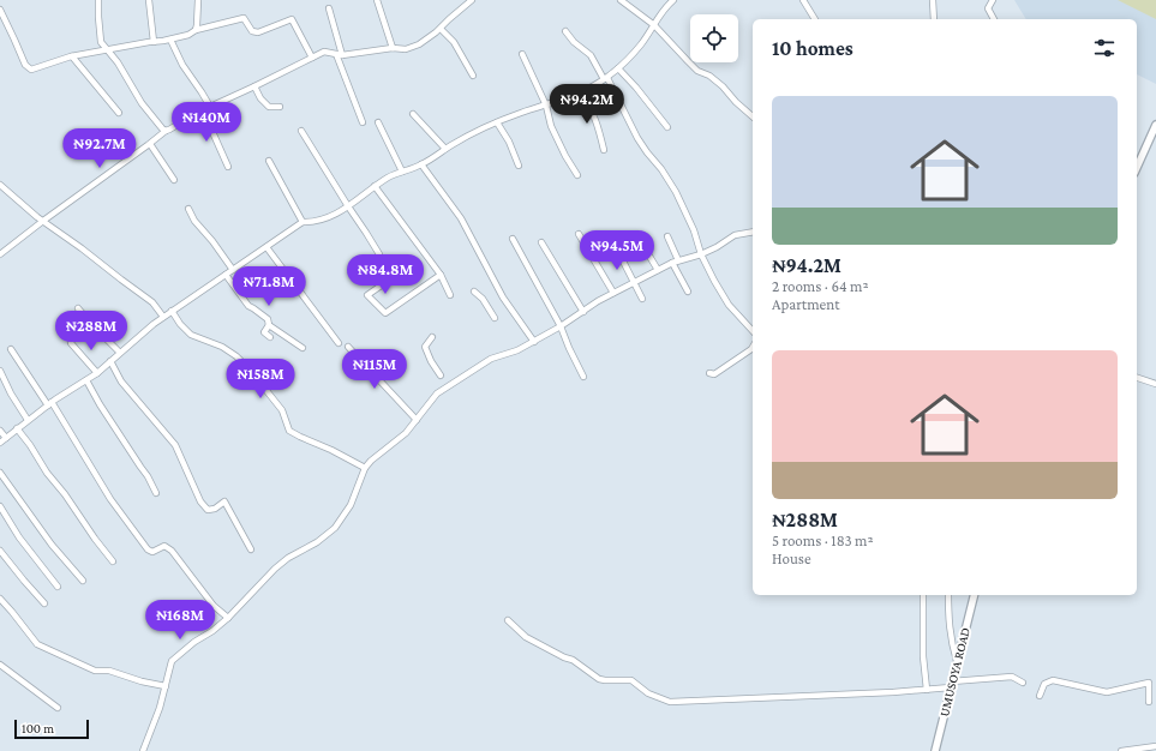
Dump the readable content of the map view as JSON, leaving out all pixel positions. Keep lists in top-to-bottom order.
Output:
{
  "streets": {
    "main road": ["UMUSOYA ROAD"]
  },
  "scale_bar": "100 m",
  "page": {
    "heading": "10 homes",
    "list": [
      {
        "name": "₦94.2M",
        "note": "2 rooms · 64 m² · Apartment"
      },
      {
        "name": "₦288M",
        "note": "5 rooms · 183 m² · House"
      }
    ],
    "price": [
      "₦94.2M",
      "₦140M",
      "₦92.7M",
      "₦94.5M",
      "₦84.8M",
      "₦71.8M",
      "₦288M",
      "₦115M",
      "₦158M",
      "₦168M"
    ],
    "scale": "100 m"
  }
}
